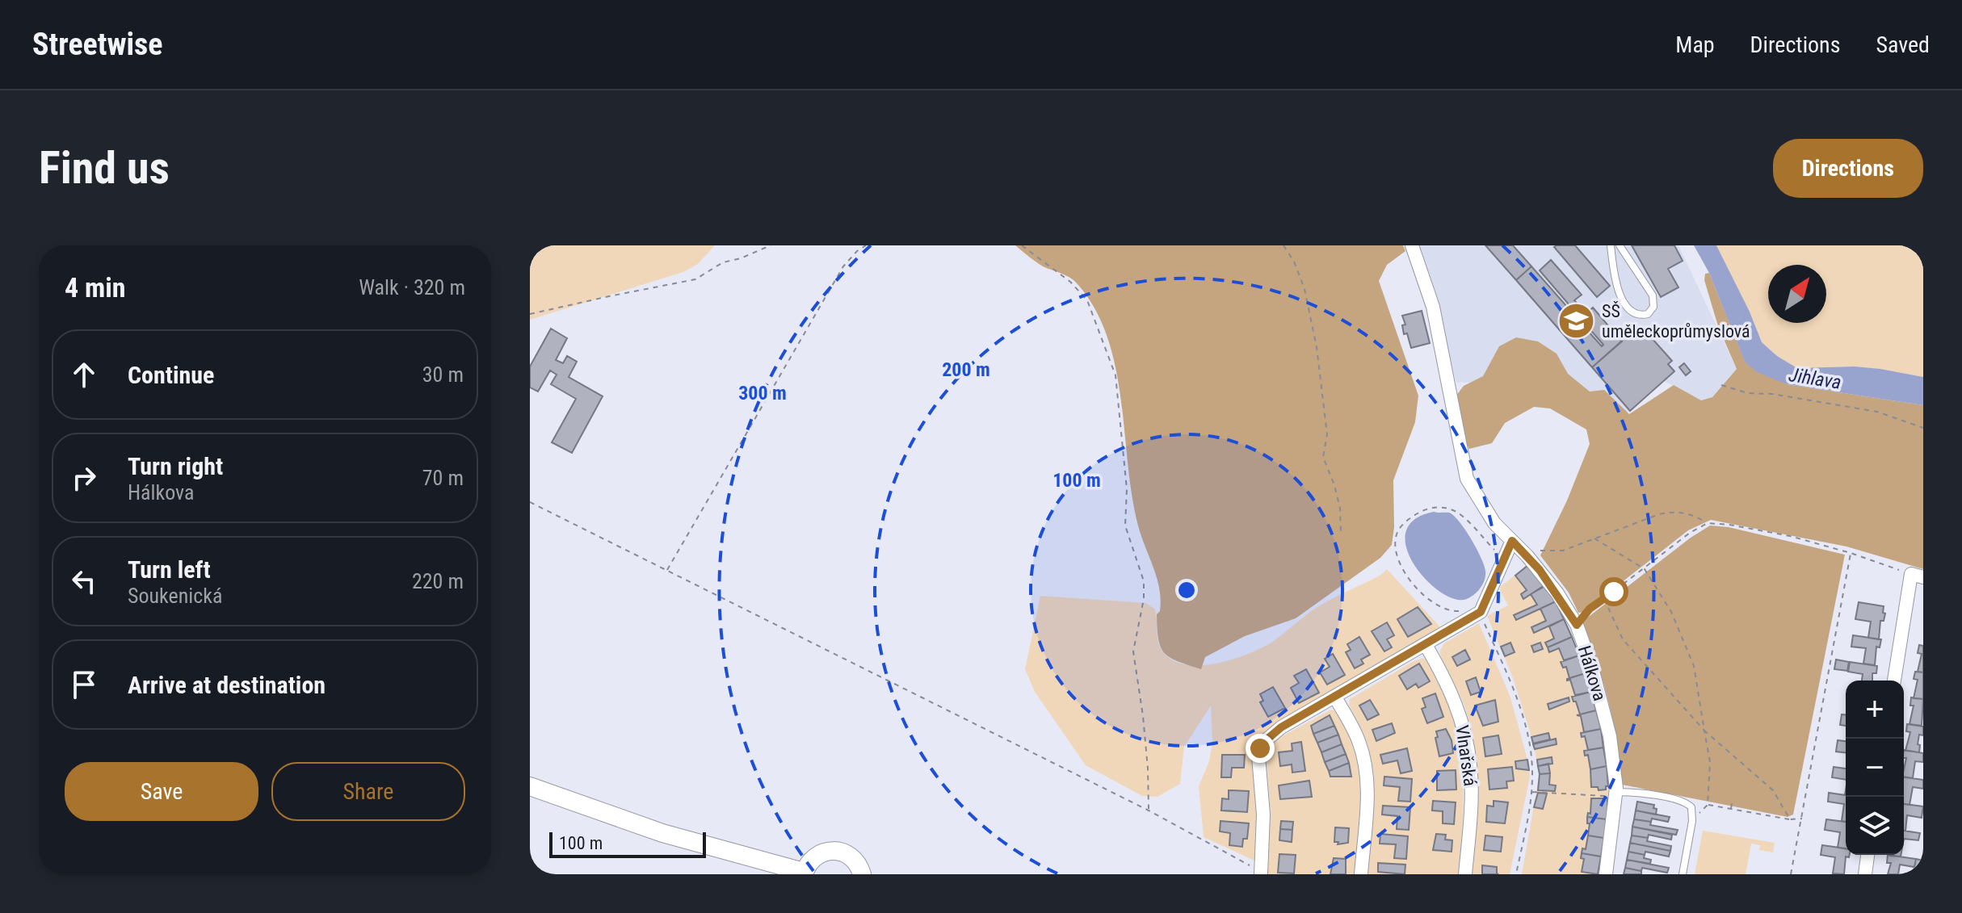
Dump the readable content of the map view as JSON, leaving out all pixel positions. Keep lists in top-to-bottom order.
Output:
{
  "streets": {
    "street": ["Hálkova", "Vlnařská"]
  },
  "water": ["Jihlava"],
  "places": {
    "school or university": ["SŠ uměleckoprůmyslová"]
  },
  "scale_bar": "100 m",
  "north": "top right",
  "page": {
    "header": "Streetwise",
    "nav": ["Map", "Directions", "Saved"],
    "buttons": [
      "Directions",
      ["Save", "Share"]
    ],
    "title": "Find us",
    "heading": ["4 min", "Walk · 320 m"],
    "list": [
      ["Continue", "30 m"],
      ["Turn right", "Hálkova", "70 m"],
      ["Turn left", "Soukenická", "220 m"],
      "Arrive at destination"
    ],
    "map_buttons": ["+", "−"],
    "scale": "100 m"
  },
  "rings": ["200 m", "300 m", "100 m"]
}
